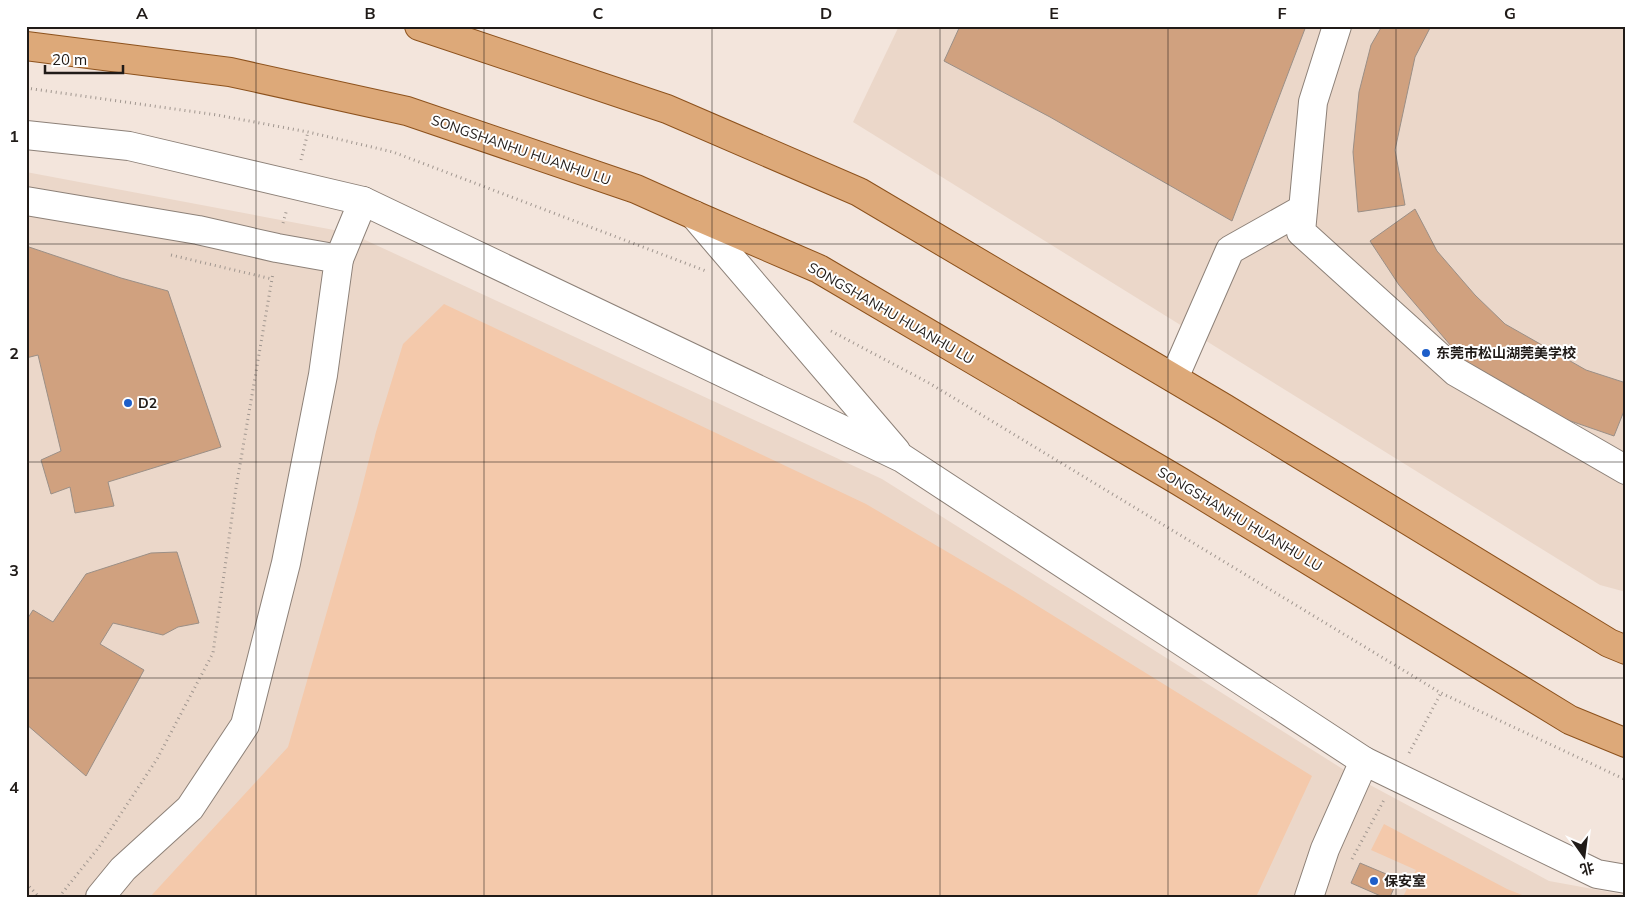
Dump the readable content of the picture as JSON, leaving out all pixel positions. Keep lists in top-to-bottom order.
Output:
{
  "streets": {
    "main road": ["SONGSHANHU HUANHU LU"]
  },
  "places": ["东莞市松山湖莞美学校", "D2", "保安室"],
  "scale_bar": "20 m",
  "north": "bottom",
  "grid": {
    "columns": [
      "A",
      "B",
      "C",
      "D",
      "E",
      "F",
      "G"
    ],
    "rows": [
      "1",
      "2",
      "3",
      "4"
    ]
  }
}
